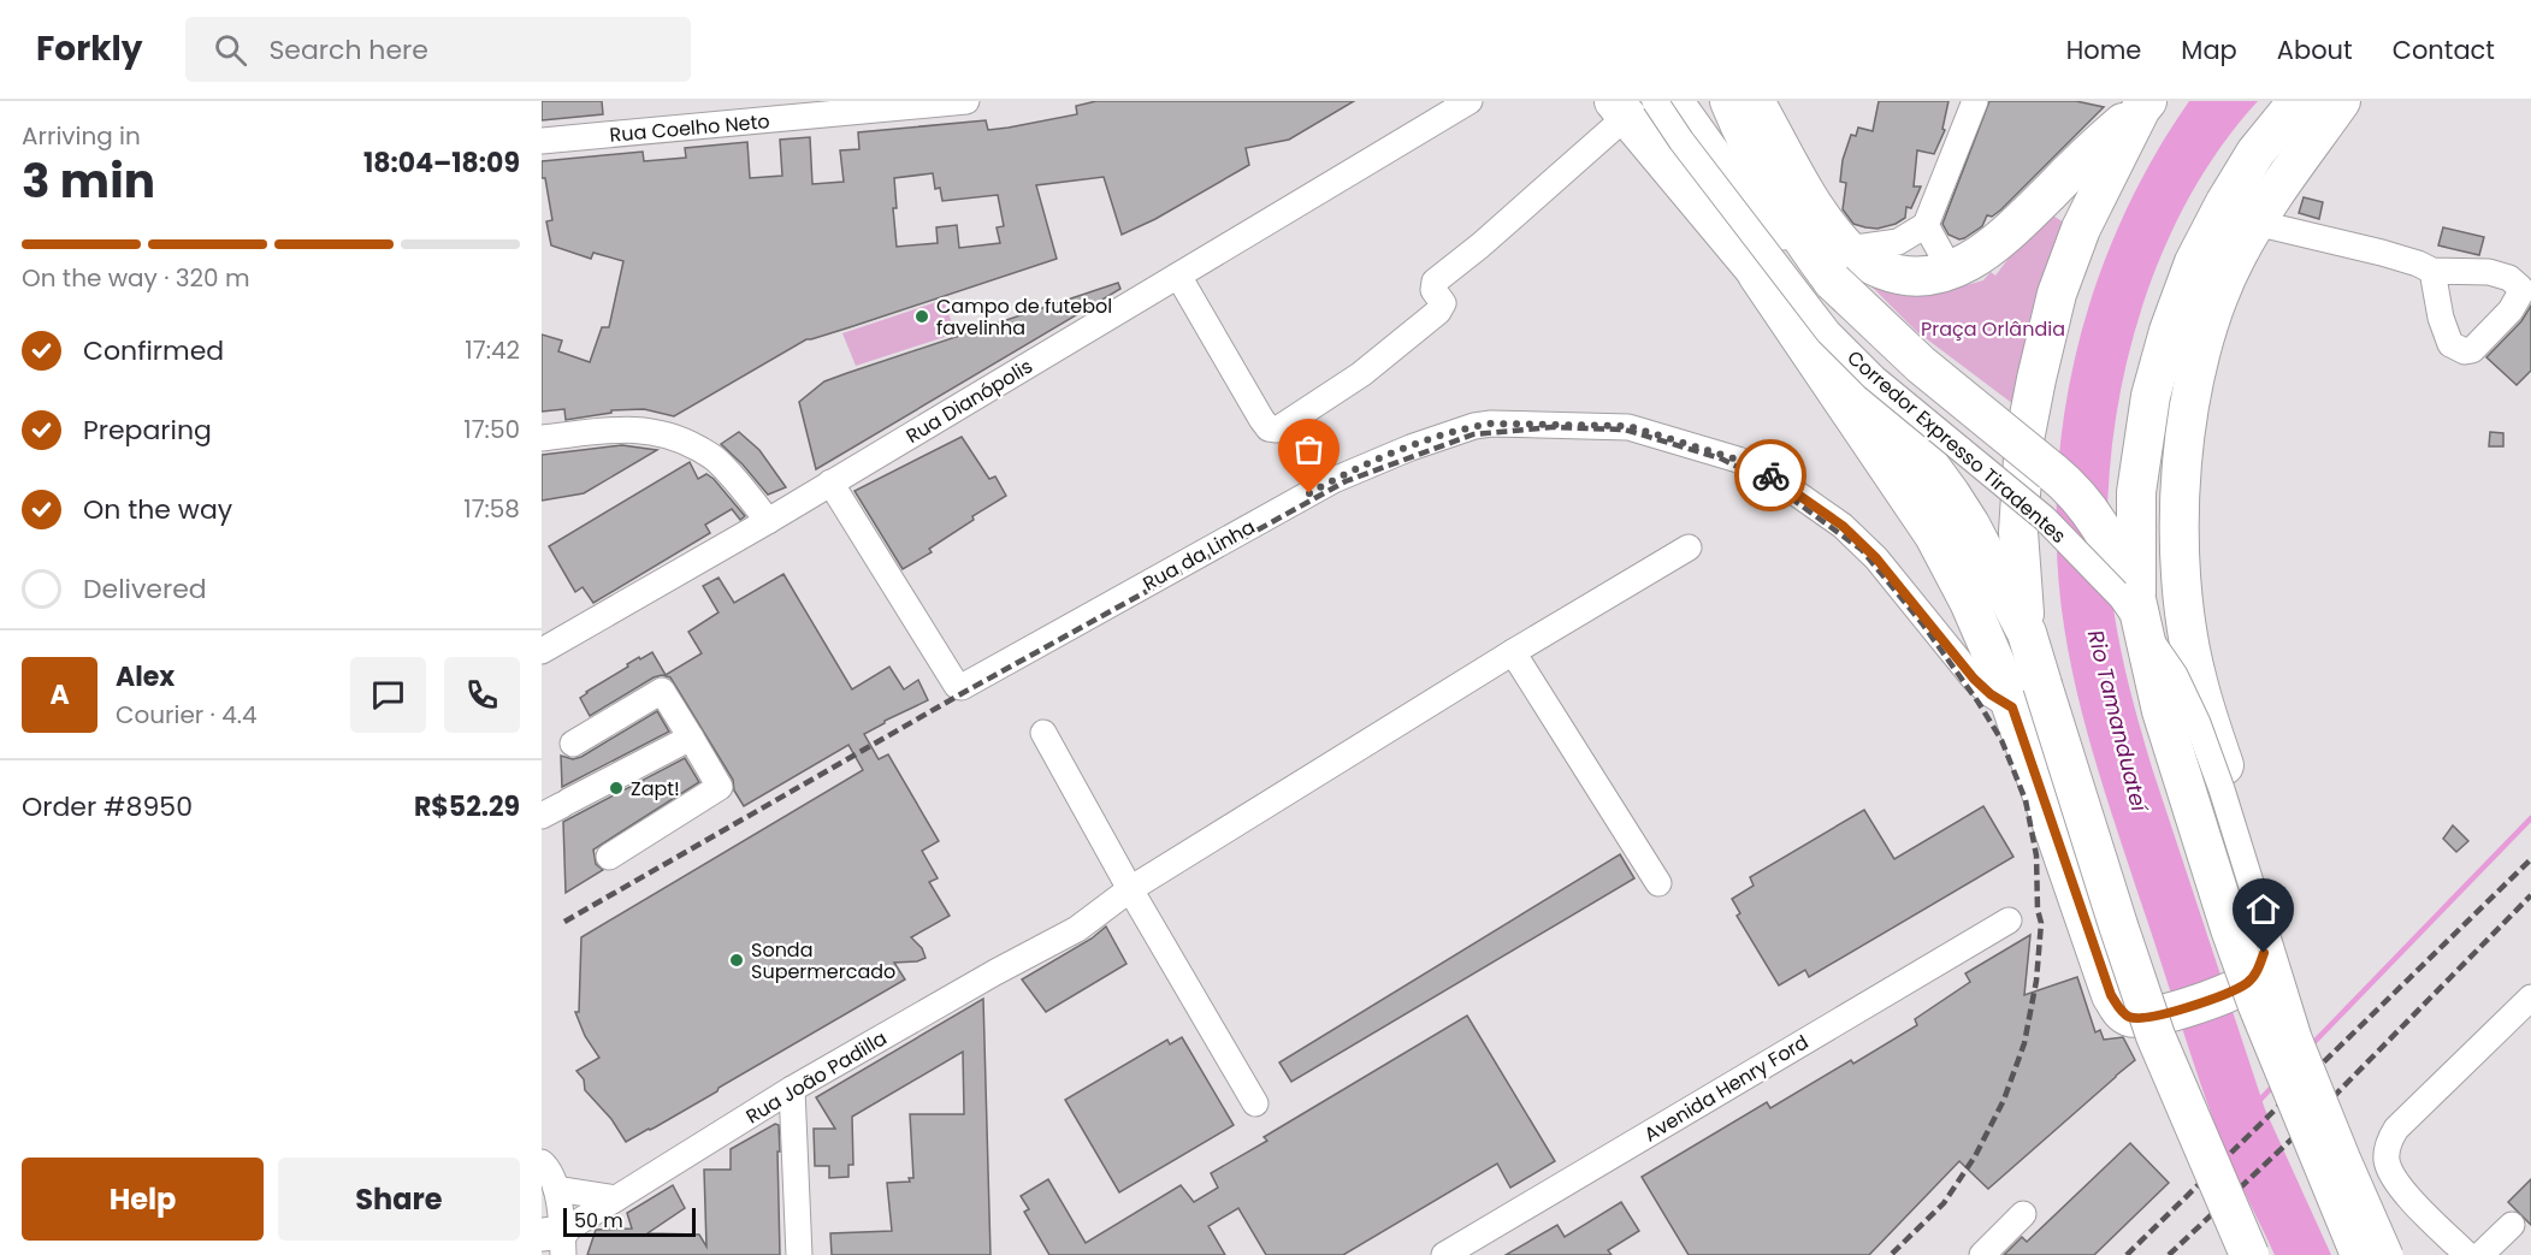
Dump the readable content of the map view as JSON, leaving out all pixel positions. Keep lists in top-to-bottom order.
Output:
{
  "streets": {
    "street": [
      "Rua Coelho Neto",
      "Rua Dianópolis",
      "Corredor Expresso Tiradentes",
      "Rua da Linha",
      "Rua João Padilla",
      "Avenida Henry Ford"
    ]
  },
  "crossings": [
    ["Rua Dianópolis", "Rua da Linha"]
  ],
  "water": ["Rio Tamanduateí"],
  "parks": ["Praça Orlândia"],
  "places": ["Campo de futebol favelinha", "Zapt!", "Sonda Supermercado"],
  "scale_bar": "50 m",
  "page": {
    "header": "Forkly",
    "search": "Search here",
    "nav": [
      "Home",
      "Map",
      "About",
      "Contact"
    ],
    "heading": ["3 min", "Arriving in", "18:04–18:09"],
    "panel": [
      "Alex",
      "Courier · 4.4",
      "Order #8950",
      "R$52.29"
    ],
    "bar": "On the way · 320 m",
    "list": [
      ["Confirmed", "17:42"],
      ["Preparing", "17:50"],
      ["On the way", "17:58"],
      "Delivered"
    ],
    "round": "A",
    "buttons": ["Help", "Share"],
    "scale": "50 m"
  }
}
